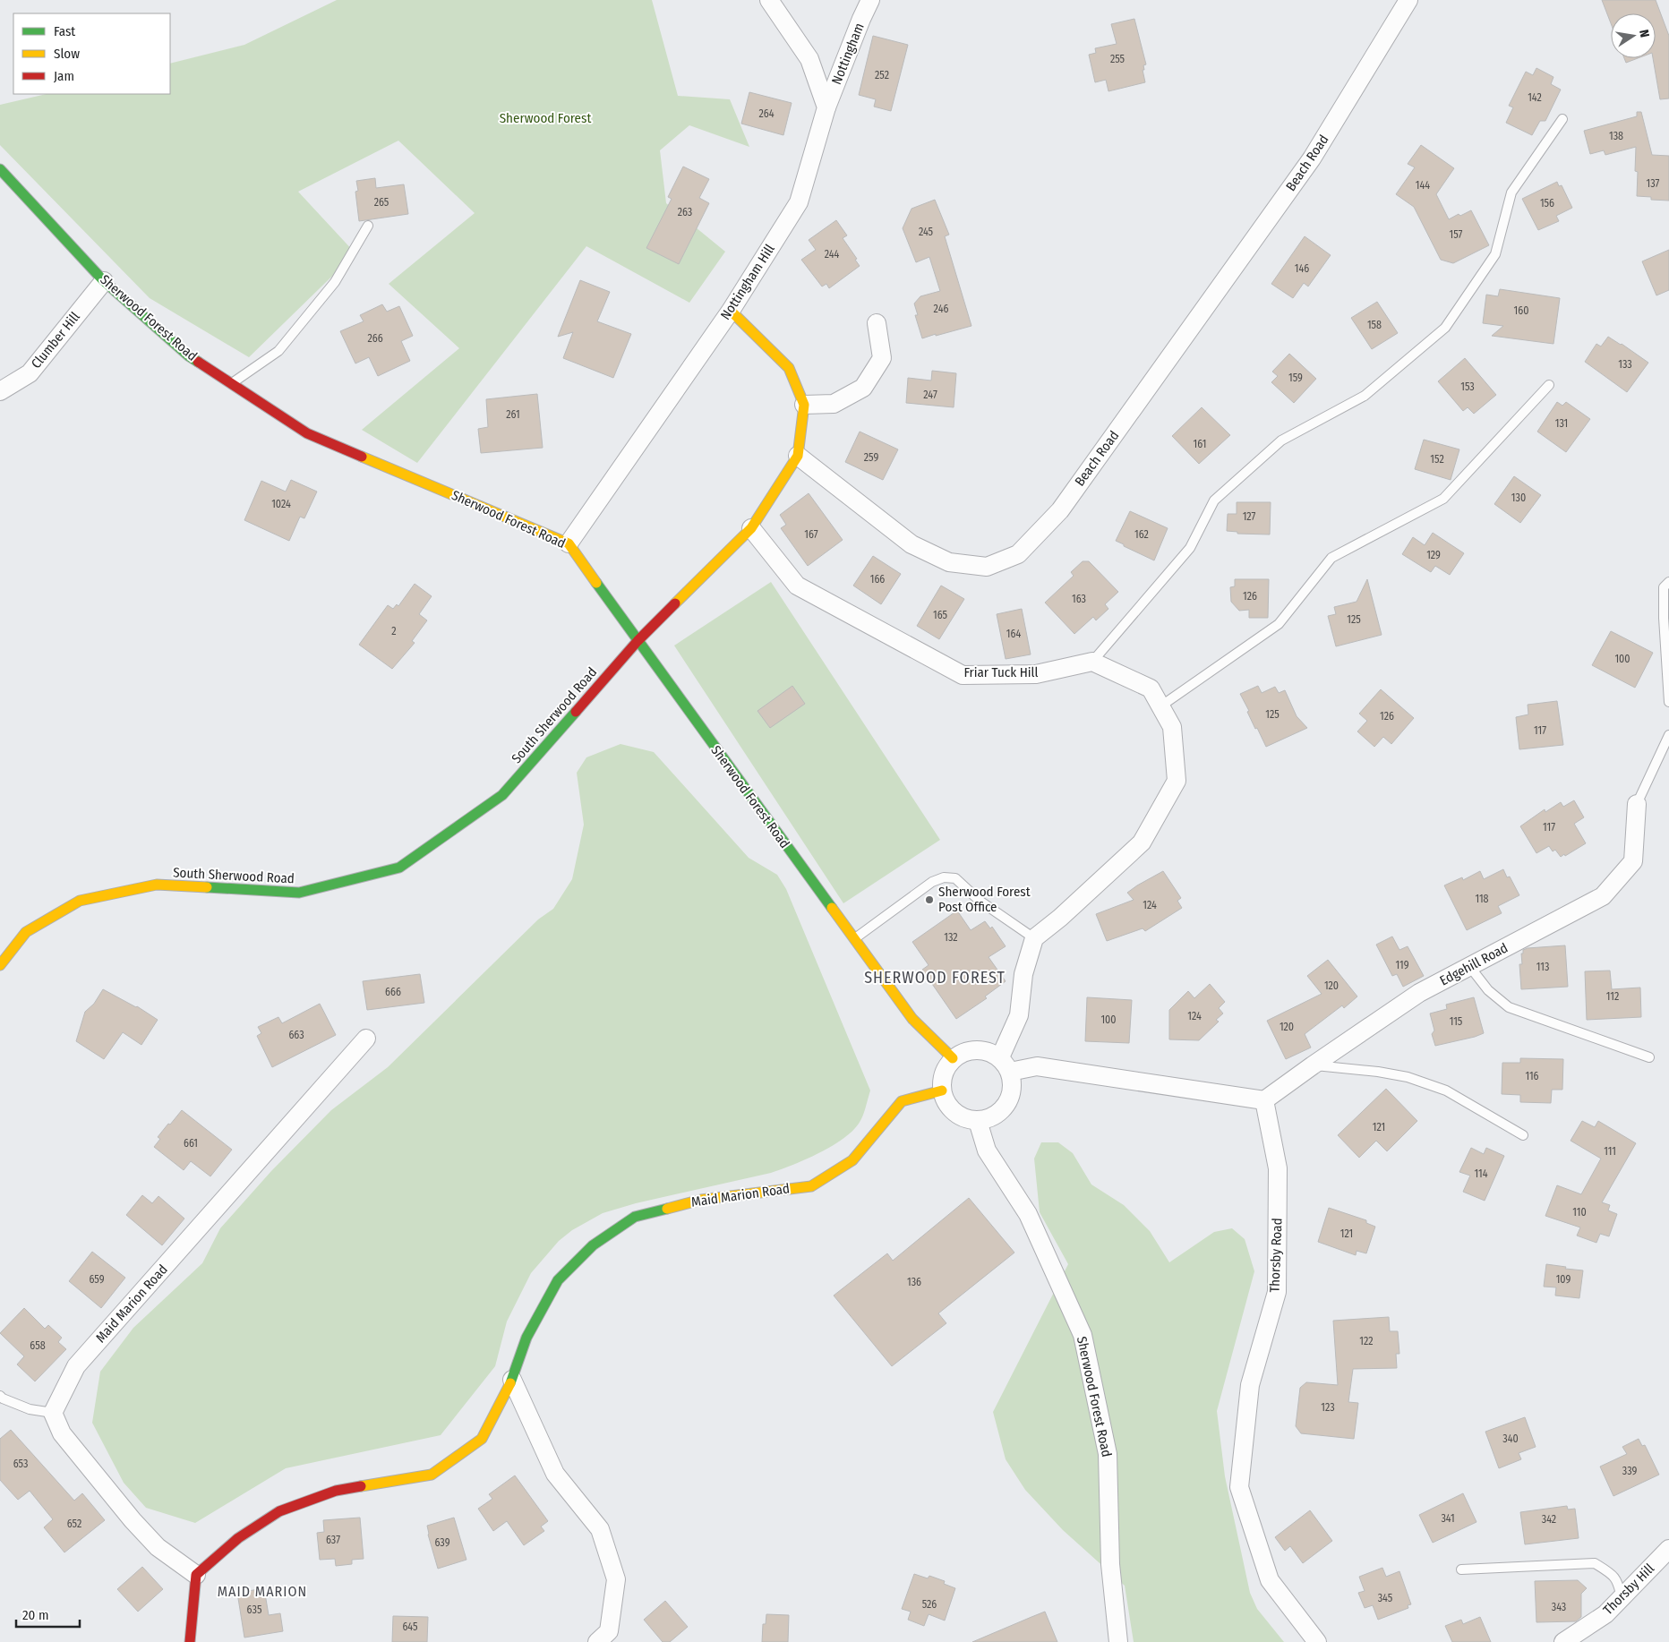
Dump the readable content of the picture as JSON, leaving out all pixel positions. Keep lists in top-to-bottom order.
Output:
{
  "streets": {
    "street": [
      "Nottingham",
      "Beach Road",
      "Nottingham Hill",
      "Sherwood Forest Road",
      "Clumber Hill",
      "Friar Tuck Hill",
      "South Sherwood Road",
      "Edgehill Road",
      "Maid Marion Road",
      "Thorsby Road",
      "Thorsby Hill"
    ]
  },
  "crossings": [
    ["Nottingham", "Nottingham Hill"],
    ["Nottingham Hill", "Sherwood Forest Road"],
    ["Sherwood Forest Road", "Clumber Hill"],
    ["Sherwood Forest Road", "South Sherwood Road"],
    ["Sherwood Forest Road", "Maid Marion Road"],
    ["Edgehill Road", "Thorsby Road"]
  ],
  "districts": ["SHERWOOD FOREST", "MAID MARION"],
  "parks": ["Sherwood Forest"],
  "places": ["Sherwood Forest Post Office"],
  "house_numbers": [
    "255",
    "252",
    "142",
    "264",
    "138",
    "137",
    "144",
    "265",
    "156",
    "263",
    "245",
    "157",
    "244",
    "146",
    "246",
    "160",
    "158",
    "266",
    "133",
    "159",
    "153",
    "247",
    "261",
    "131",
    "161",
    "259",
    "152",
    "130",
    "1024",
    "127",
    "167",
    "162",
    "129",
    "166",
    "126",
    "163",
    "165",
    "125",
    "2",
    "164",
    "100",
    "125",
    "126",
    "117",
    "117",
    "118",
    "124",
    "132",
    "119",
    "113",
    "120",
    "666",
    "112",
    "124",
    "100",
    "115",
    "120",
    "663",
    "116",
    "121",
    "661",
    "111",
    "114",
    "110",
    "121",
    "659",
    "109",
    "136",
    "122",
    "658",
    "123",
    "340",
    "653",
    "339",
    "341",
    "342",
    "652",
    "637",
    "639",
    "345",
    "526",
    "343",
    "635",
    "645"
  ],
  "legend": ["Fast", "Slow", "Jam"],
  "scale_bar": "20 m",
  "north": "right"
}
